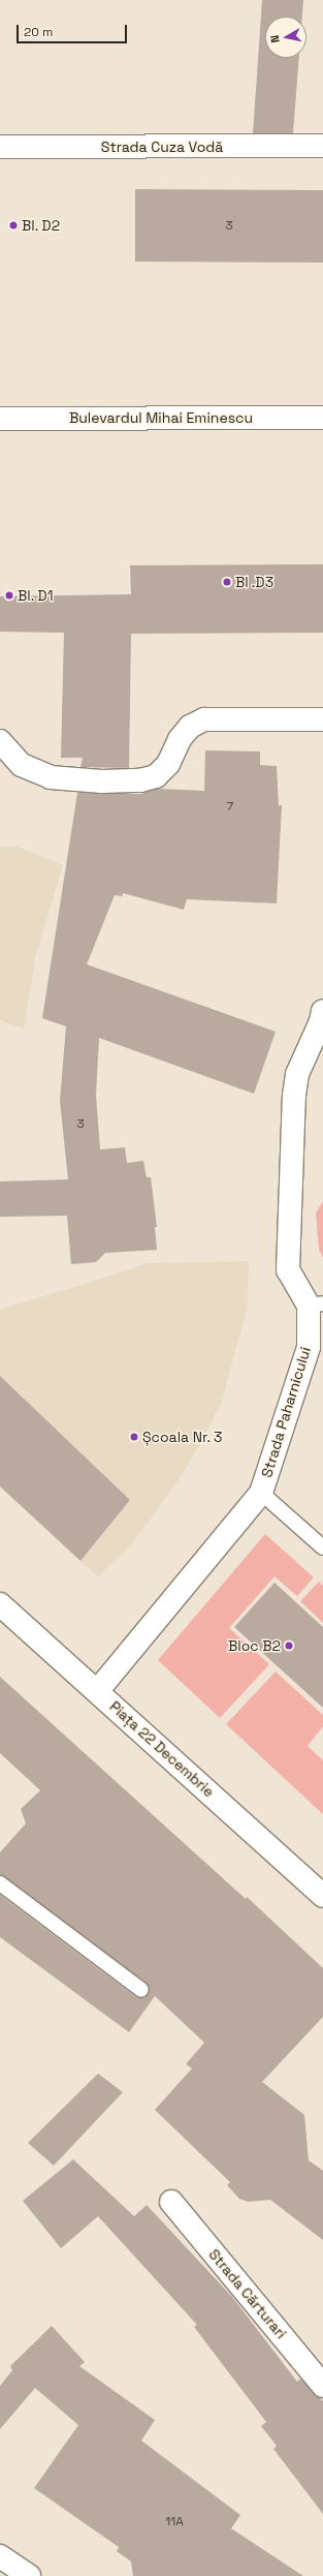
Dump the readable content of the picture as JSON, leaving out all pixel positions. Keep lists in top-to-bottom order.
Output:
{
  "streets": {
    "street": [
      "Strada Cuza Vodă",
      "Bulevardul Mihai Eminescu",
      "Strada Paharnicului",
      "Piața 22 Decembrie",
      "Strada Cărturari"
    ]
  },
  "crossings": [
    ["Strada Paharnicului", "Piața 22 Decembrie"]
  ],
  "places": [
    "Bl. D2",
    "Bl .D3",
    "Bl. D1",
    "Școala Nr. 3",
    "Bloc B2"
  ],
  "house_numbers": [
    "3",
    "7",
    "3",
    "11A"
  ],
  "scale_bar": "20 m",
  "north": "left"
}
